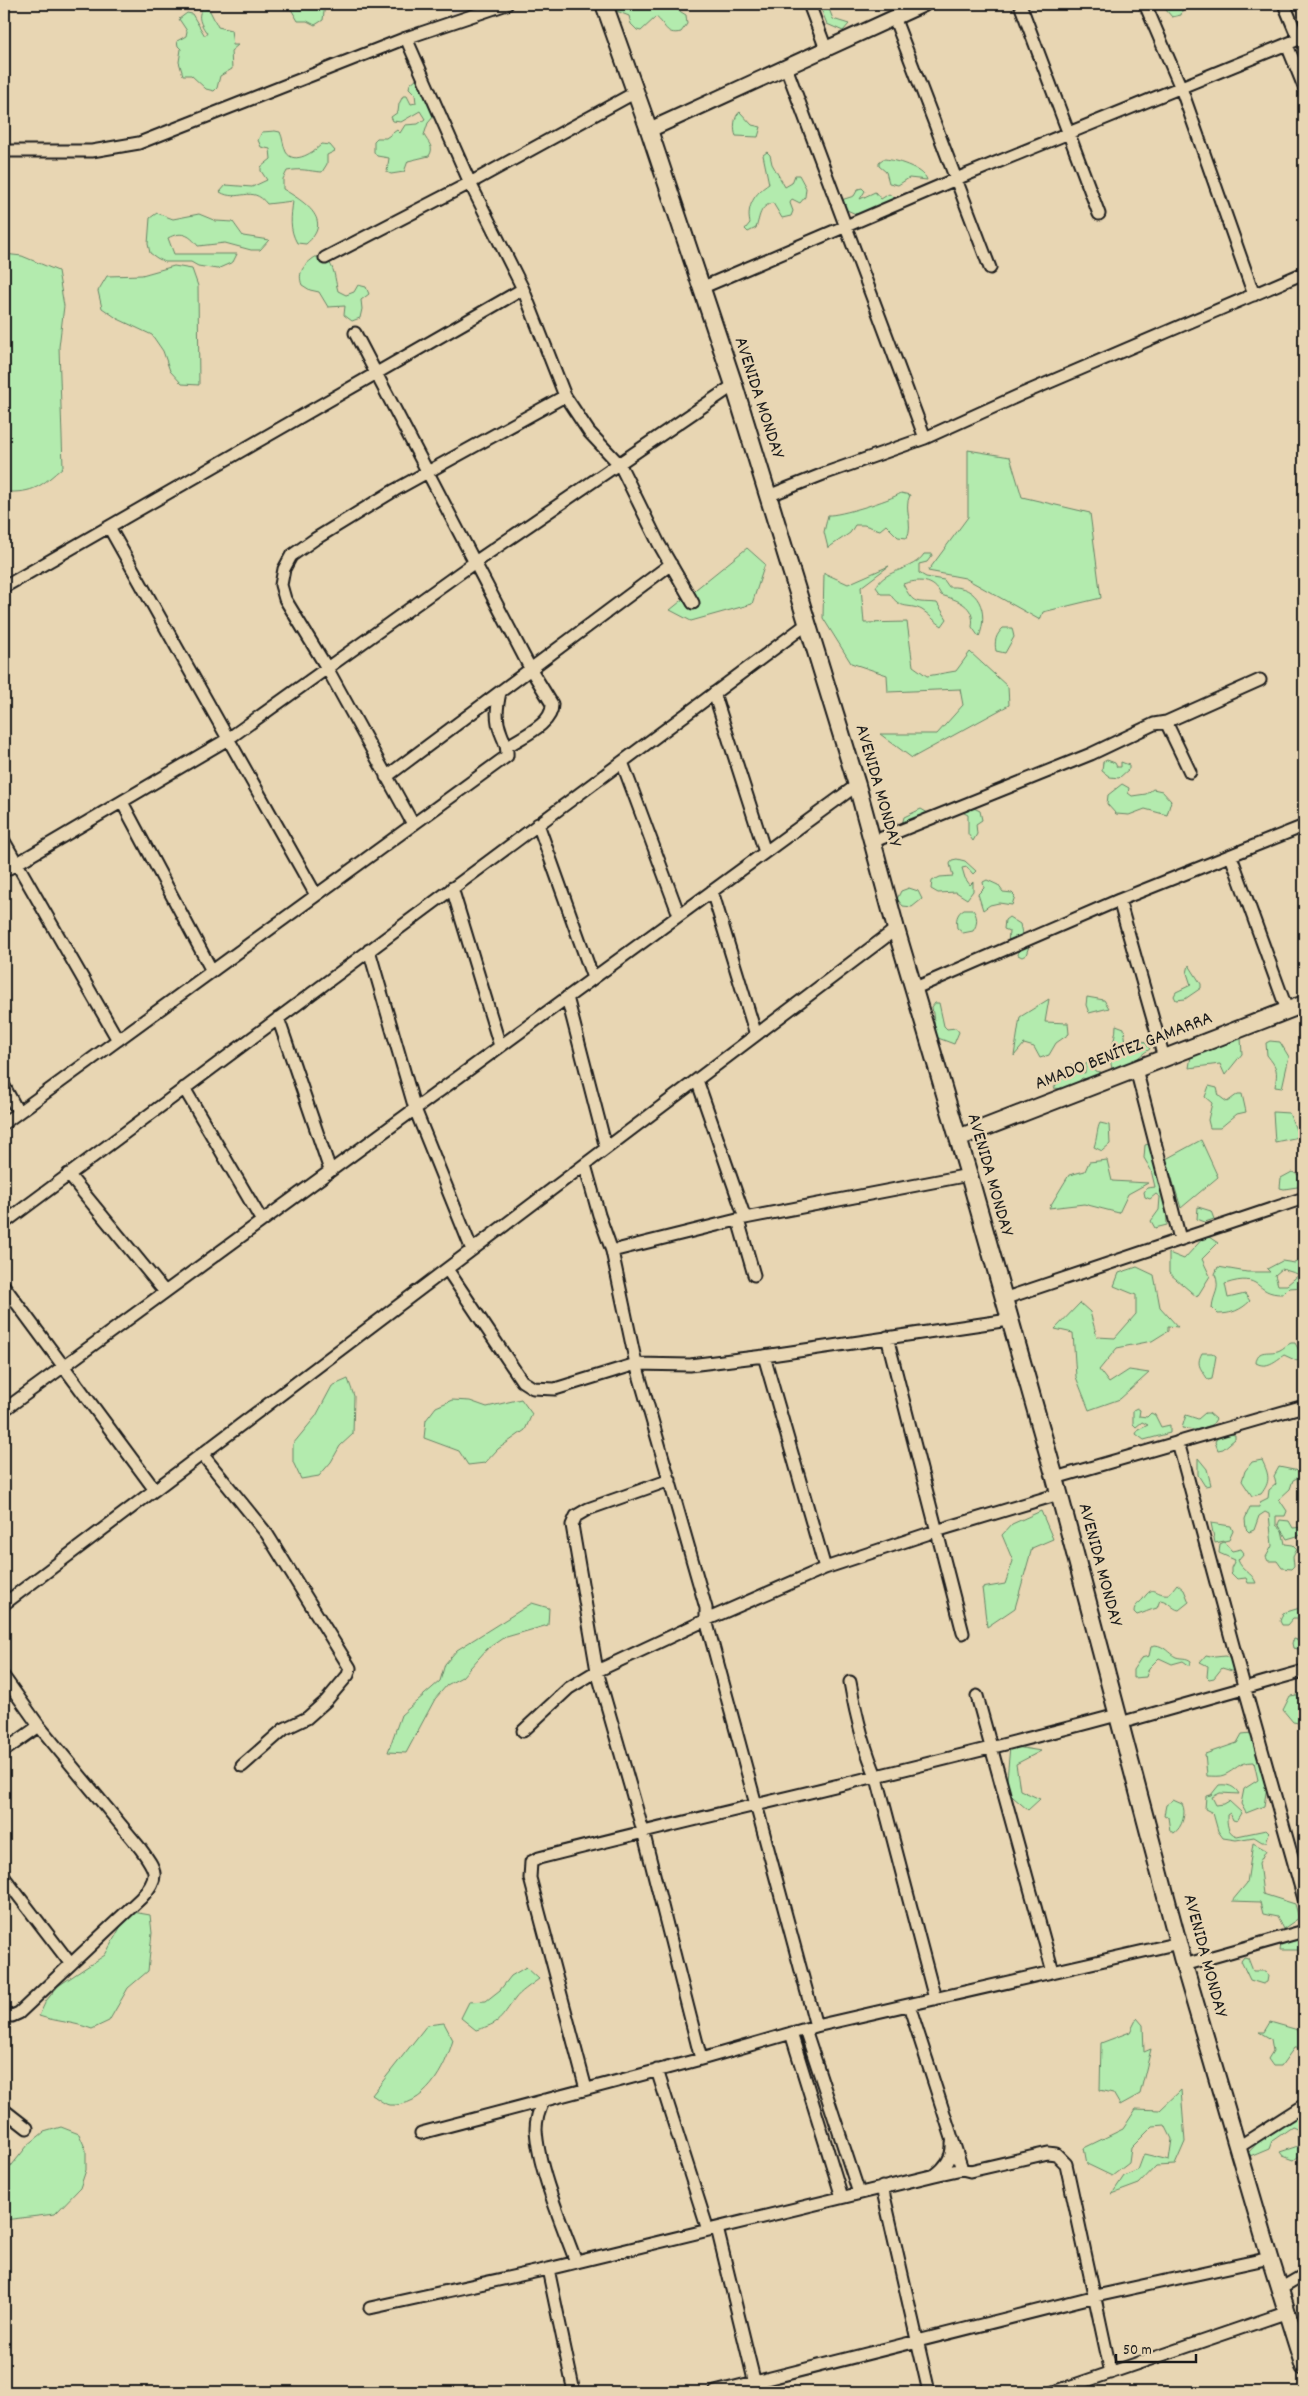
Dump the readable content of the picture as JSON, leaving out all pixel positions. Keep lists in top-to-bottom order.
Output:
{
  "streets": {
    "main road": ["AVENIDA MONDAY", "AMADO BENÍTEZ GAMARRA"]
  },
  "crossings": [
    ["AVENIDA MONDAY", "AMADO BENÍTEZ GAMARRA"]
  ],
  "scale_bar": "50 m"
}
